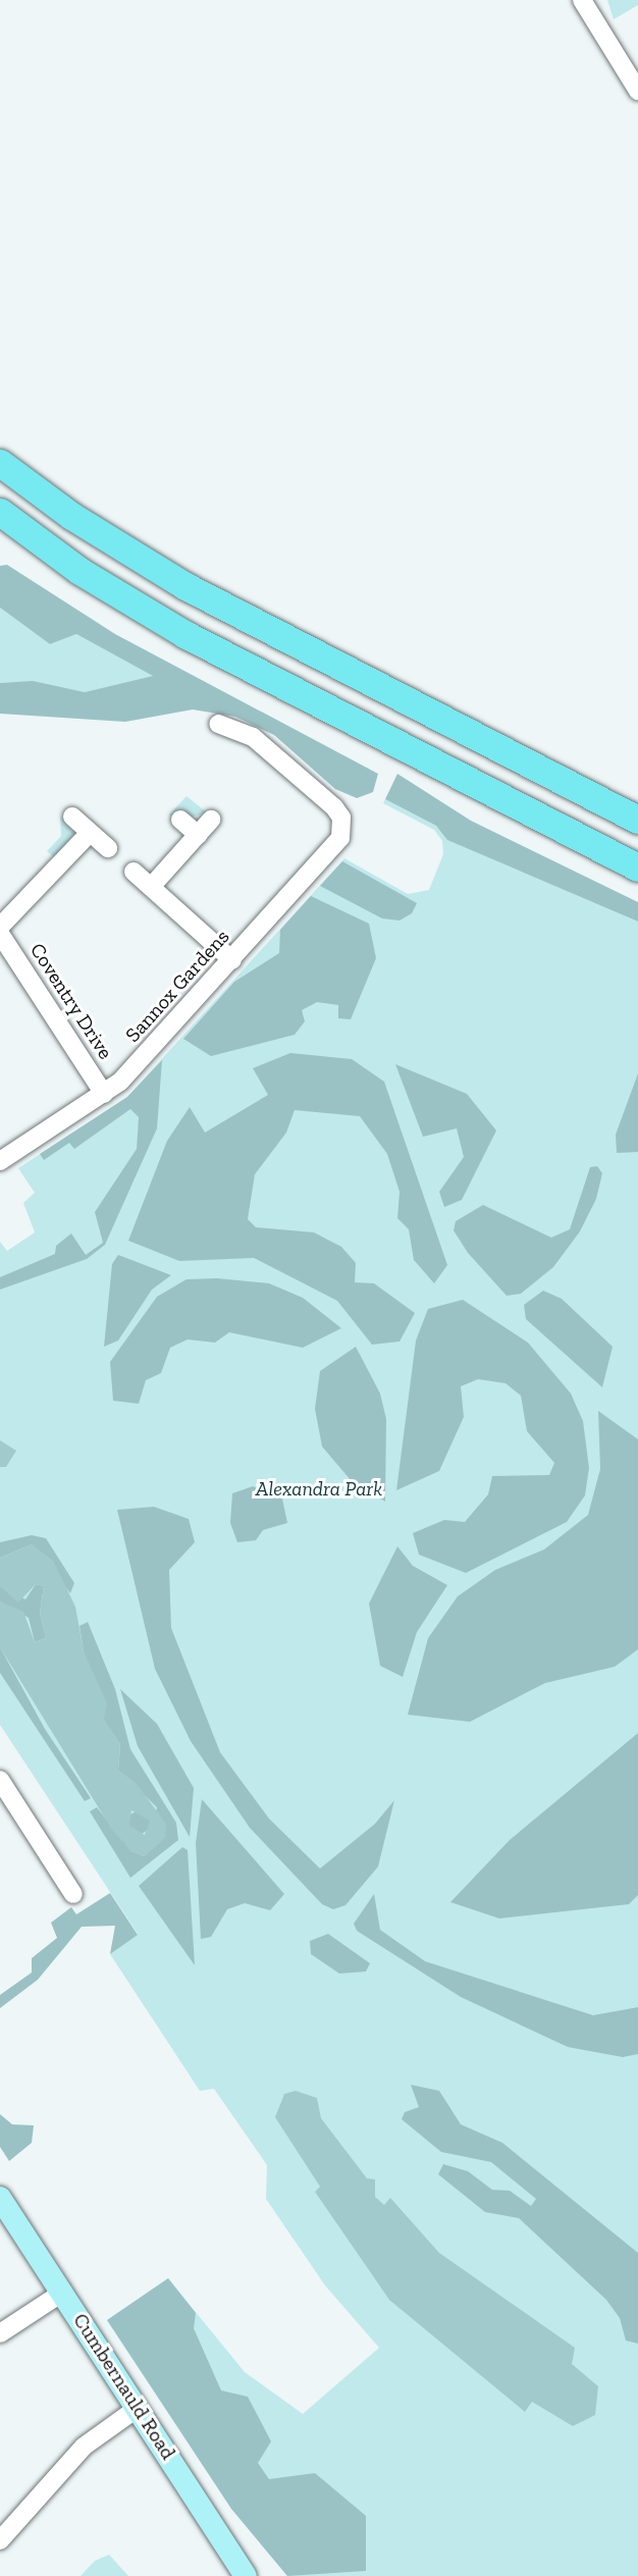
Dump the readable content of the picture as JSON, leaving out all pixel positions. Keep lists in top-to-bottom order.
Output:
{
  "streets": {
    "main road": ["Cumbernauld Road"],
    "street": ["Sannox Gardens", "Coventry Drive"]
  },
  "crossings": [
    ["Sannox Gardens", "Coventry Drive"]
  ],
  "parks": ["Alexandra Park"]
}
